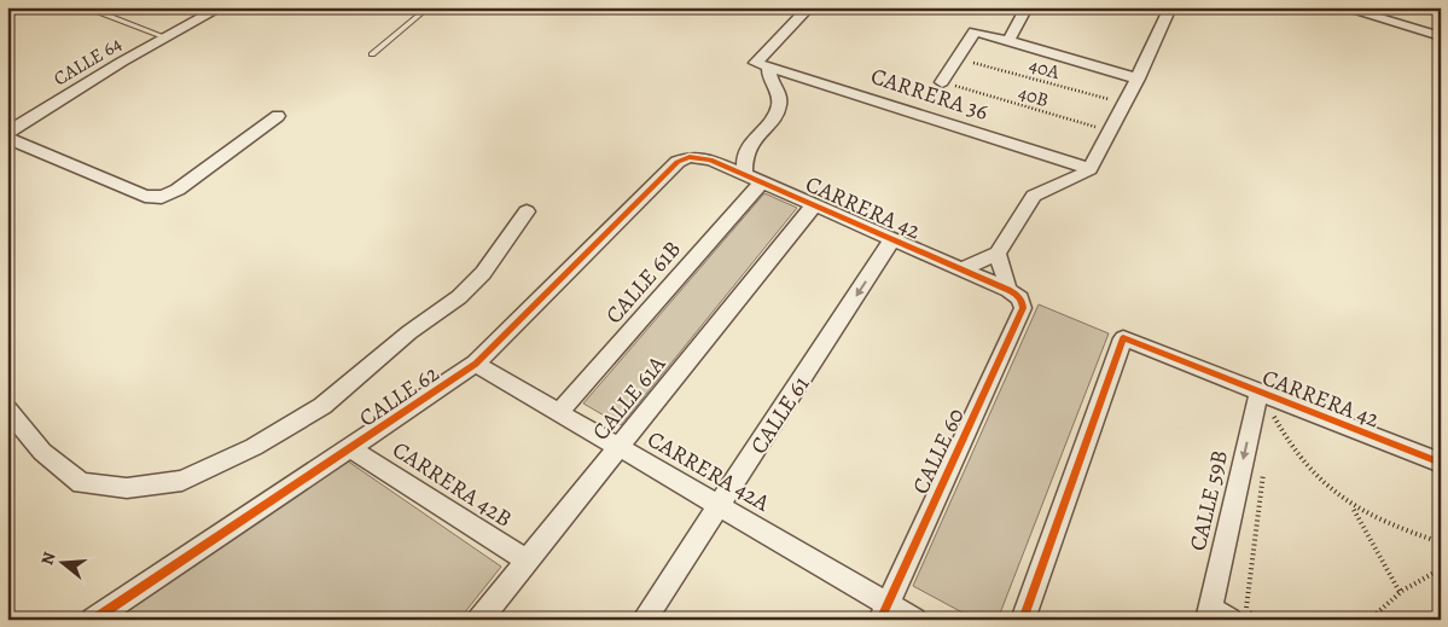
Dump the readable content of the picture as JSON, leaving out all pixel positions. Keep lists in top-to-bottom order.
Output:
{
  "streets": {
    "street": [
      "CALLE 64",
      "CARRERA 36",
      "CARRERA 42",
      "CALLE 61B",
      "CALLE 62",
      "CALLE 61A",
      "CALLE 61",
      "CALLE 60",
      "CARRERA 42A",
      "CARRERA 42B",
      "CALLE 59B"
    ],
    "path": ["40A", "40B"]
  },
  "crossings": [
    ["CARRERA 42", "CALLE 61B"],
    ["CARRERA 42", "CALLE 62"],
    ["CARRERA 42", "CALLE 61A"],
    ["CARRERA 42", "CALLE 61"],
    ["CARRERA 42", "CALLE 60"],
    ["CARRERA 42", "CALLE 59B"],
    ["CALLE 61B", "CARRERA 42A"],
    ["CALLE 62", "CARRERA 42A"],
    ["CALLE 62", "CARRERA 42B"],
    ["CALLE 61A", "CARRERA 42A"],
    ["CALLE 61A", "CARRERA 42B"],
    ["CALLE 61", "CARRERA 42A"],
    ["CALLE 60", "CARRERA 42A"]
  ],
  "one_way": ["CALLE 61", "CALLE 59B"],
  "north": "left"
}
